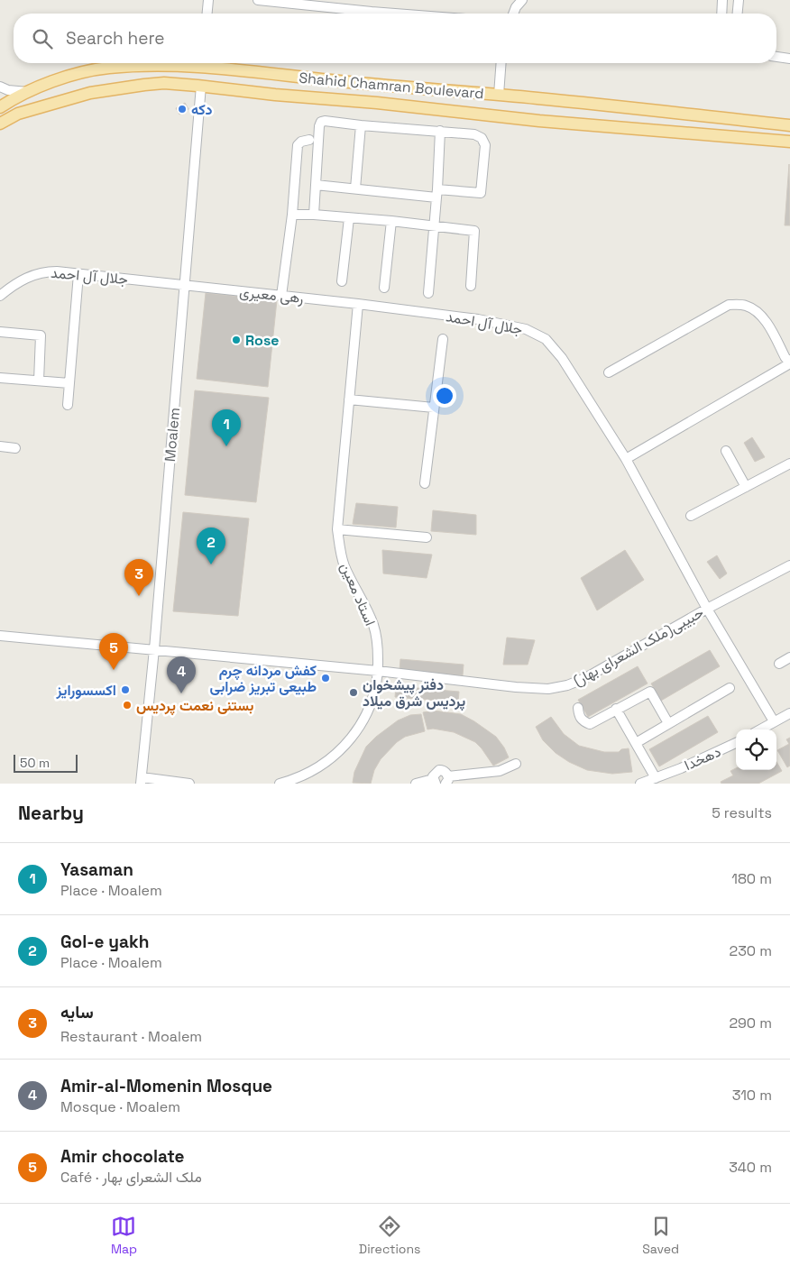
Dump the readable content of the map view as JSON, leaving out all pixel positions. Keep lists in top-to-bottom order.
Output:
{
  "streets": {
    "main road": ["Shahid Chamran Boulevard"],
    "street": [
      "جلال آل احمد",
      "رهی معیری",
      "Moalem",
      "استاد معین",
      "حبیبی(ملک الشعرای بهار)",
      "دهخدا"
    ]
  },
  "crossings": [
    ["Shahid Chamran Boulevard", "Moalem"],
    ["جلال آل احمد", "رهی معیری"],
    ["جلال آل احمد", "Moalem"],
    ["جلال آل احمد", "استاد معین"],
    ["جلال آل احمد", "حبیبی(ملک الشعرای بهار)"],
    ["رهی معیری", "Moalem"],
    ["رهی معیری", "استاد معین"],
    ["Moalem", "حبیبی(ملک الشعرای بهار)"],
    ["استاد معین", "حبیبی(ملک الشعرای بهار)"]
  ],
  "places": [
    "دکه",
    "Rose",
    "کفش مردانه چرم طبیعی تبریز ضرابی",
    "اکسسورایز",
    "دفتر پیشخوان پردیس شرق میلاد",
    "بستنی نعمت پردیس"
  ],
  "scale_bar": "50 m",
  "page": {
    "search": "Search here",
    "pins": [
      "1",
      "2",
      "3",
      "5",
      "4"
    ],
    "scale": "50 m",
    "heading": ["Nearby", "5 results"],
    "list": [
      {
        "mark": "1",
        "name": "Yasaman",
        "note": "Place · Moalem",
        "value": "180 m"
      },
      {
        "mark": "2",
        "name": "Gol-e yakh",
        "note": "Place · Moalem",
        "value": "230 m"
      },
      {
        "mark": "3",
        "name": "سایه",
        "note": "Restaurant · Moalem",
        "value": "290 m"
      },
      {
        "mark": "4",
        "name": "Amir-al-Momenin Mosque",
        "note": "Mosque · Moalem",
        "value": "310 m"
      },
      {
        "mark": "5",
        "name": "Amir chocolate",
        "note": "Café · ملک الشعرای بهار",
        "value": "340 m"
      }
    ],
    "nav": ["Map", "Directions", "Saved"]
  }
}
